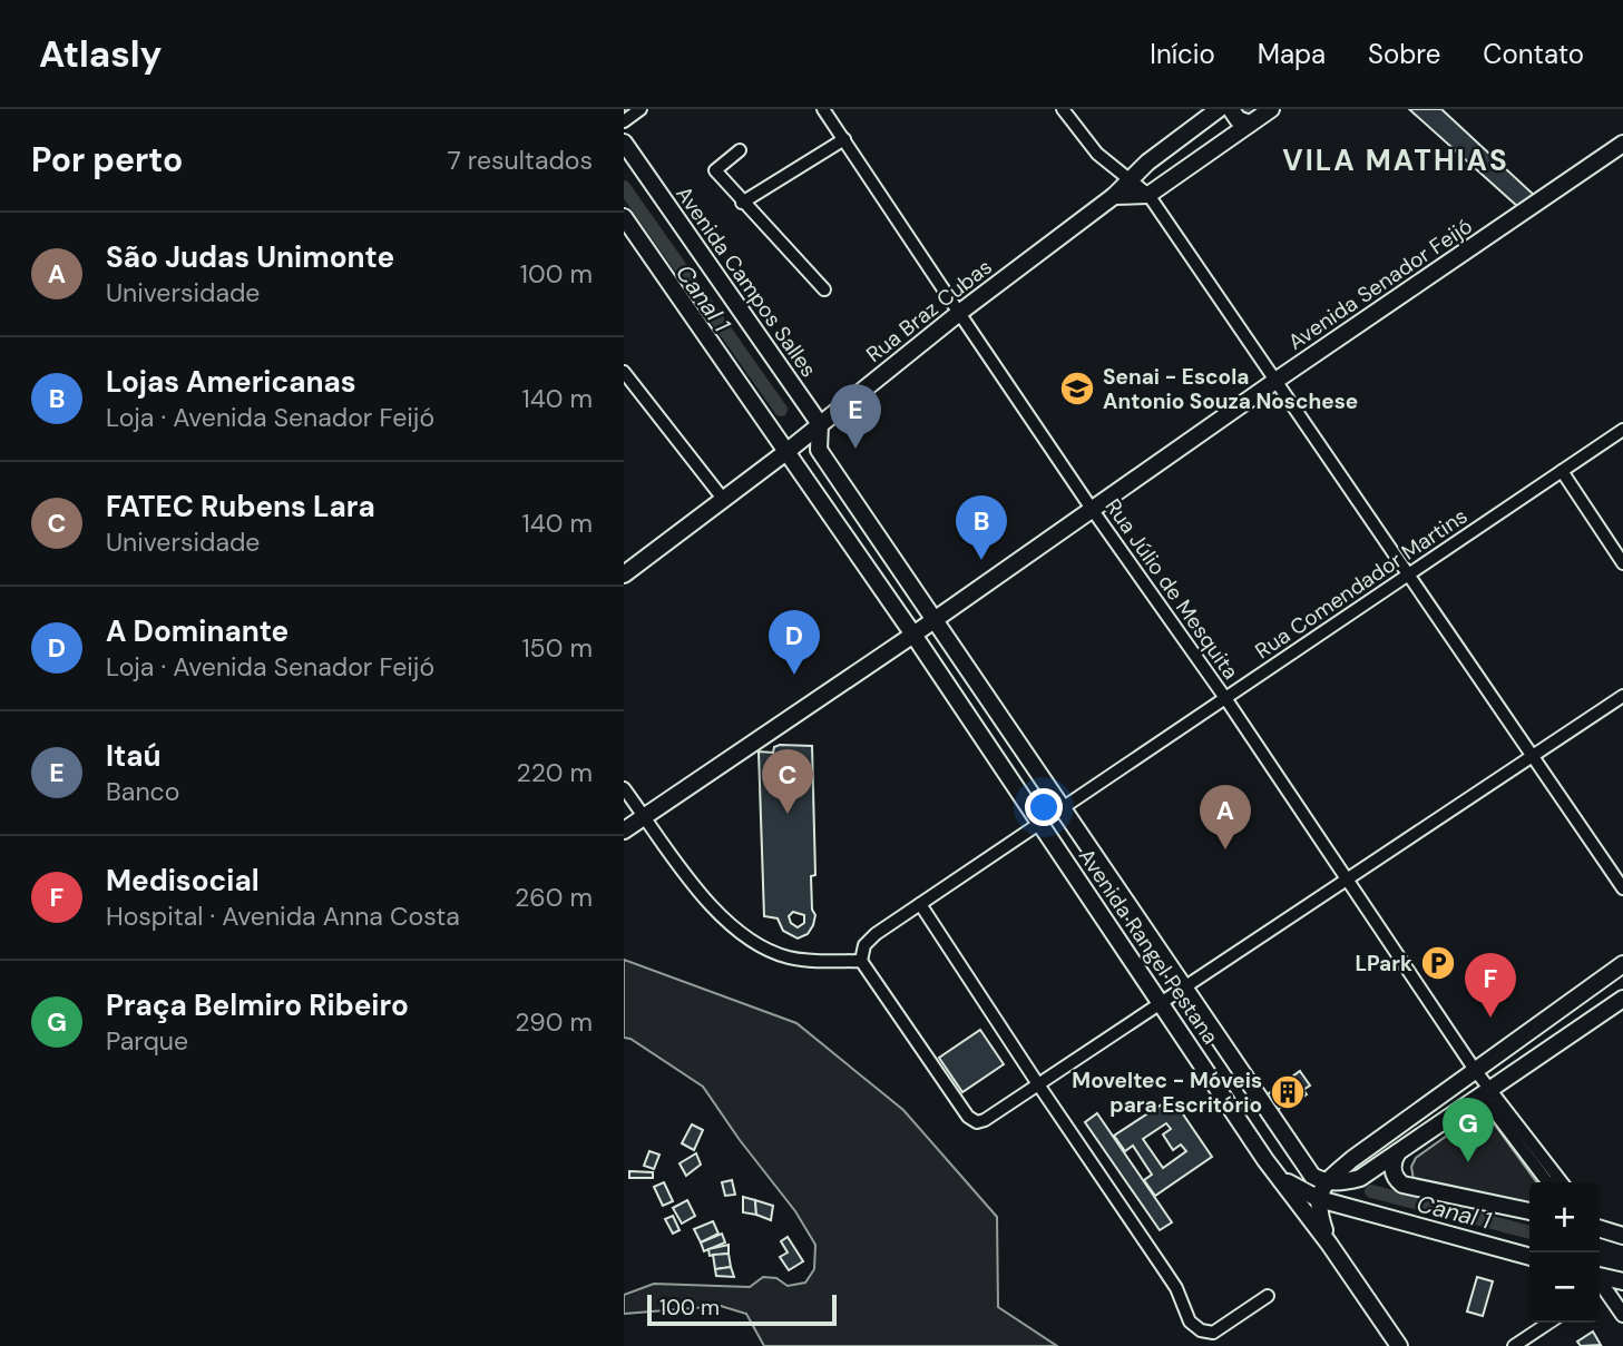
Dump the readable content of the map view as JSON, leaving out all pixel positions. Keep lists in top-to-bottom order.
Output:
{
  "streets": {
    "main road": [
      "Avenida Campos Salles",
      "Avenida Senador Feijó",
      "Rua Braz Cubas",
      "Avenida Rangel Pestana"
    ],
    "street": ["Rua Comendador Martins", "Rua Júlio de Mesquita"]
  },
  "crossings": [
    ["Avenida Campos Salles", "Rua Braz Cubas"],
    ["Avenida Campos Salles", "Avenida Rangel Pestana"],
    ["Avenida Senador Feijó", "Rua Júlio de Mesquita"],
    ["Avenida Senador Feijó", "Avenida Rangel Pestana"],
    ["Rua Braz Cubas", "Rua Júlio de Mesquita"],
    ["Rua Braz Cubas", "Avenida Rangel Pestana"],
    ["Rua Comendador Martins", "Rua Júlio de Mesquita"],
    ["Rua Comendador Martins", "Avenida Rangel Pestana"]
  ],
  "districts": ["VILA MATHIAS"],
  "water": ["Canal 1"],
  "places": {
    "school or university": ["Senai - Escola Antonio Souza Noschese"],
    "parking": ["LPark"],
    "building": ["Moveltec - Móveis para Escritório"]
  },
  "scale_bar": "100 m",
  "page": {
    "header": "Atlasly",
    "nav": [
      "Início",
      "Mapa",
      "Sobre",
      "Contato"
    ],
    "heading": ["Por perto", "7 resultados"],
    "list": [
      {
        "mark": "A",
        "name": "São Judas Unimonte",
        "note": "Universidade",
        "value": "100 m"
      },
      {
        "mark": "B",
        "name": "Lojas Americanas",
        "note": "Loja · Avenida Senador Feijó",
        "value": "140 m"
      },
      {
        "mark": "C",
        "name": "FATEC Rubens Lara",
        "note": "Universidade",
        "value": "140 m"
      },
      {
        "mark": "D",
        "name": "A Dominante",
        "note": "Loja · Avenida Senador Feijó",
        "value": "150 m"
      },
      {
        "mark": "E",
        "name": "Itaú",
        "note": "Banco",
        "value": "220 m"
      },
      {
        "mark": "F",
        "name": "Medisocial",
        "note": "Hospital · Avenida Anna Costa",
        "value": "260 m"
      },
      {
        "mark": "G",
        "name": "Praça Belmiro Ribeiro",
        "note": "Parque",
        "value": "290 m"
      }
    ],
    "pins": [
      "E",
      "B",
      "D",
      "C",
      "A",
      "F",
      "G"
    ],
    "map_buttons": ["+", "−"],
    "scale": "100 m"
  }
}
